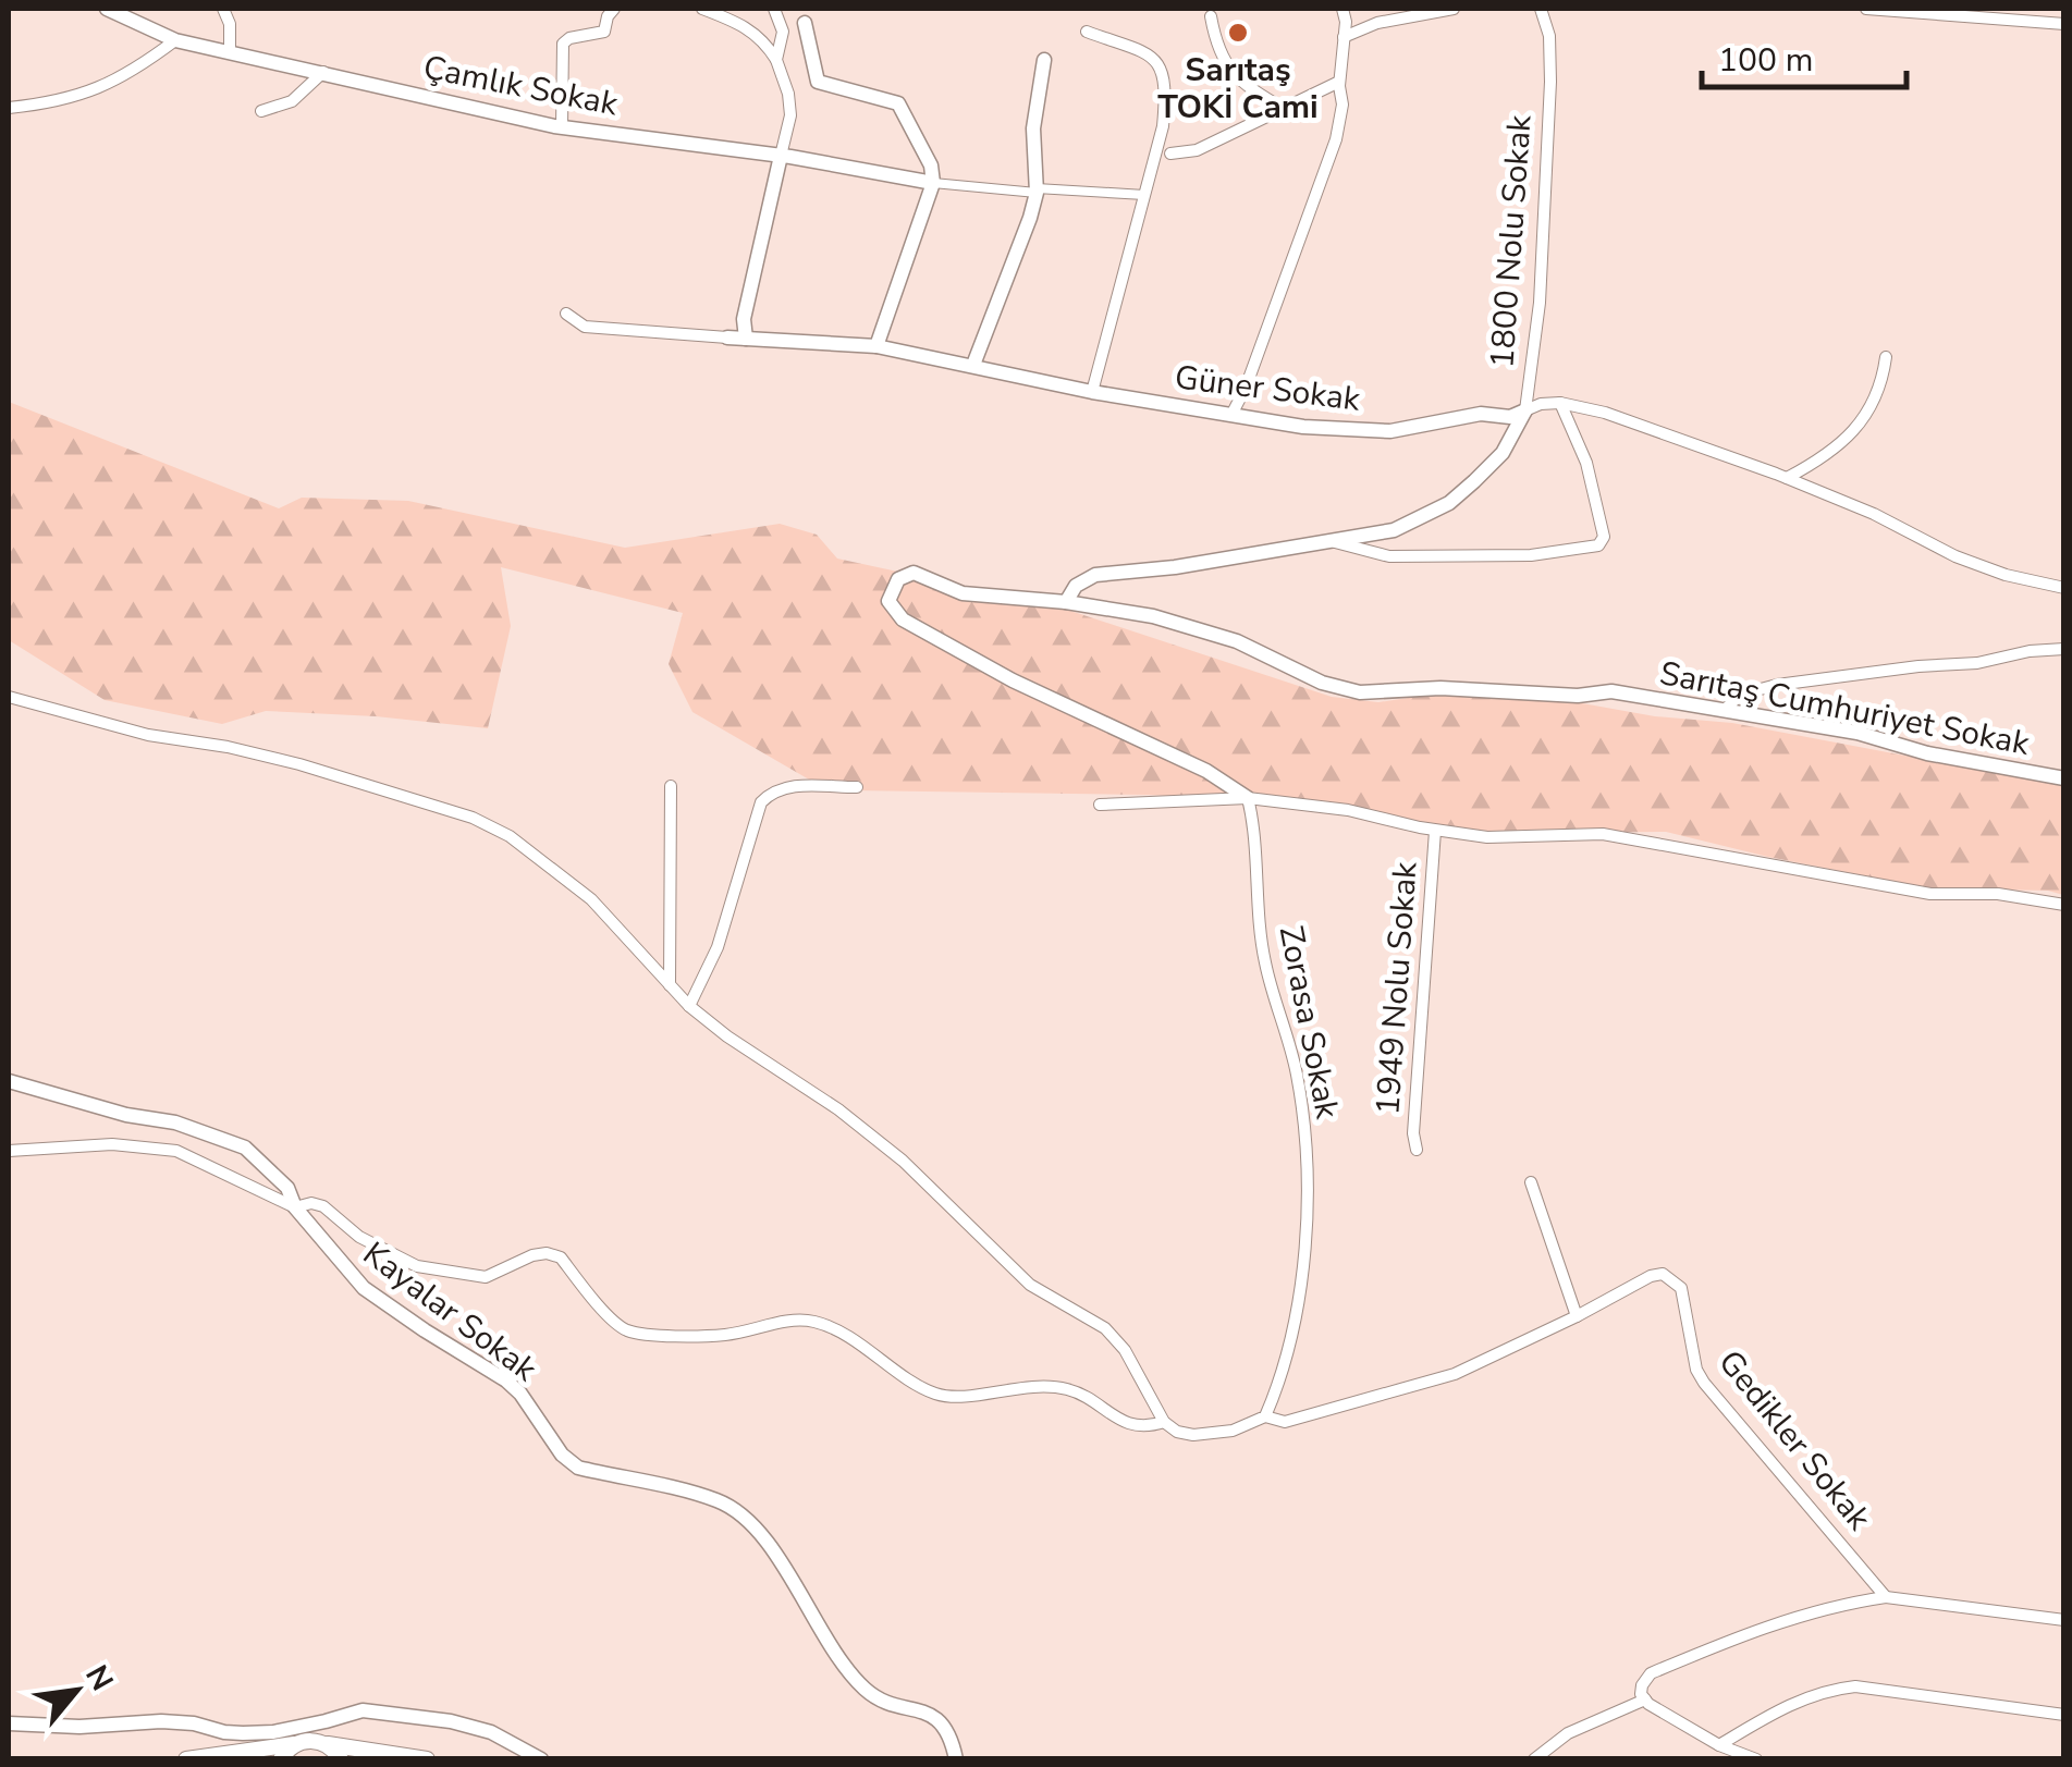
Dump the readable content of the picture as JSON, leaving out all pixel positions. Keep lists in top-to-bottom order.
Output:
{
  "streets": {
    "street": [
      "Çamlık Sokak",
      "1800 Nolu Sokak",
      "Güner Sokak",
      "Sarıtaş Cumhuriyet Sokak",
      "1949 Nolu Sokak",
      "Zorasa Sokak",
      "Kayalar Sokak",
      "Gedikler Sokak"
    ]
  },
  "crossings": [
    ["1800 Nolu Sokak", "Güner Sokak"],
    ["1800 Nolu Sokak", "Sarıtaş Cumhuriyet Sokak"],
    ["Sarıtaş Cumhuriyet Sokak", "Zorasa Sokak"],
    ["Zorasa Sokak", "Gedikler Sokak"]
  ],
  "places": ["Sarıtaş TOKİ Cami"],
  "scale_bar": "100 m",
  "north": "top right"
}
